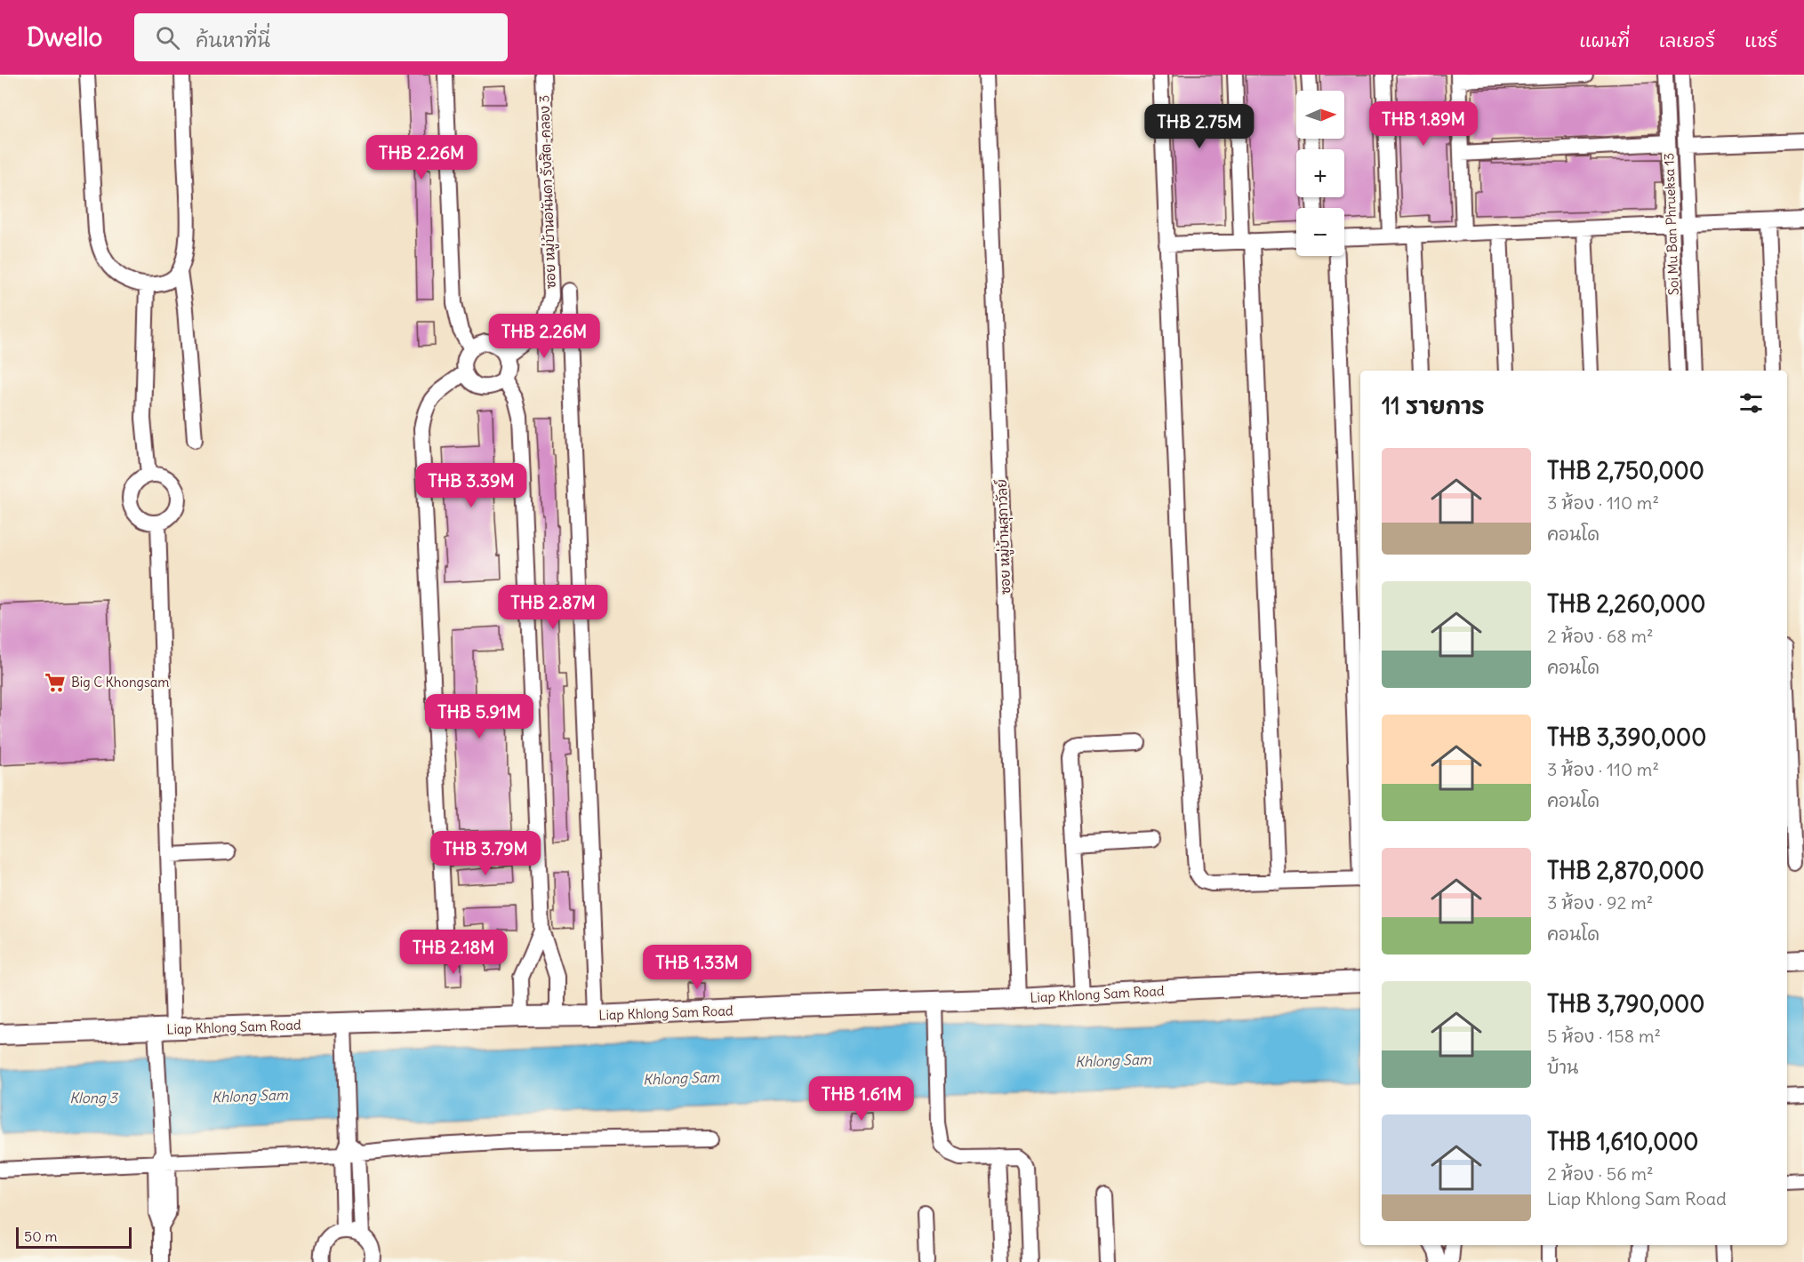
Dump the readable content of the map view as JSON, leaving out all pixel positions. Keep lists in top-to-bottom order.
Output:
{
  "streets": {
    "main road": ["Liap Khlong Sam Road"],
    "street": ["ซอย หมู่บ้านอนันดา รังสิต-คลอง 3", "Soi Mu Ban Phrueksa 13", "ซอย หมู่บ้านสุภาวัลย์"]
  },
  "crossings": [
    ["ซอย หมู่บ้านสุภาวัลย์", "Liap Khlong Sam Road"]
  ],
  "water": ["Khlong Sam", "Klong 3"],
  "places": {
    "supermarket": ["Big C Khongsam"]
  },
  "scale_bar": "50 m",
  "north": "right",
  "page": {
    "header": "Dwello",
    "search": "ค้นหาที่นี่",
    "nav": ["แผนที่", "เลเยอร์", "แชร์"],
    "map_buttons": ["+", "−"],
    "price": [
      "THB 1.89M",
      "THB 2.75M",
      "THB 2.26M",
      "THB 2.26M",
      "THB 3.39M",
      "THB 2.87M",
      "THB 5.91M",
      "THB 3.79M",
      "THB 2.18M",
      "THB 1.33M",
      "THB 1.61M"
    ],
    "heading": "11 รายการ",
    "list": [
      {
        "name": "THB 2,750,000",
        "note": "3 ห้อง · 110 m² · คอนโด"
      },
      {
        "name": "THB 2,260,000",
        "note": "2 ห้อง · 68 m² · คอนโด"
      },
      {
        "name": "THB 3,390,000",
        "note": "3 ห้อง · 110 m² · คอนโด"
      },
      {
        "name": "THB 2,870,000",
        "note": "3 ห้อง · 92 m² · คอนโด"
      },
      {
        "name": "THB 3,790,000",
        "note": "5 ห้อง · 158 m² · บ้าน"
      },
      {
        "name": "THB 1,610,000",
        "note": "2 ห้อง · 56 m² · Liap Khlong Sam Road"
      }
    ],
    "scale": "50 m"
  }
}
